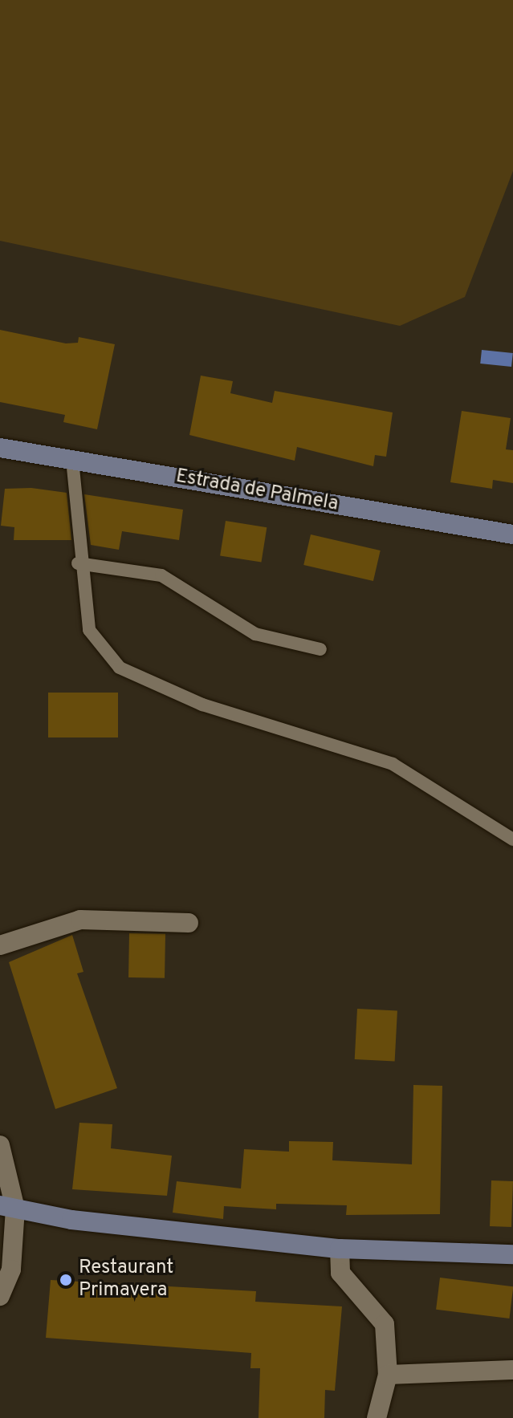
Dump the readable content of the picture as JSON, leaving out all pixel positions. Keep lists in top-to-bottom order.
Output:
{
  "streets": {
    "street": ["Estrada de Palmela"]
  },
  "places": ["Restaurant Primavera"]
}
